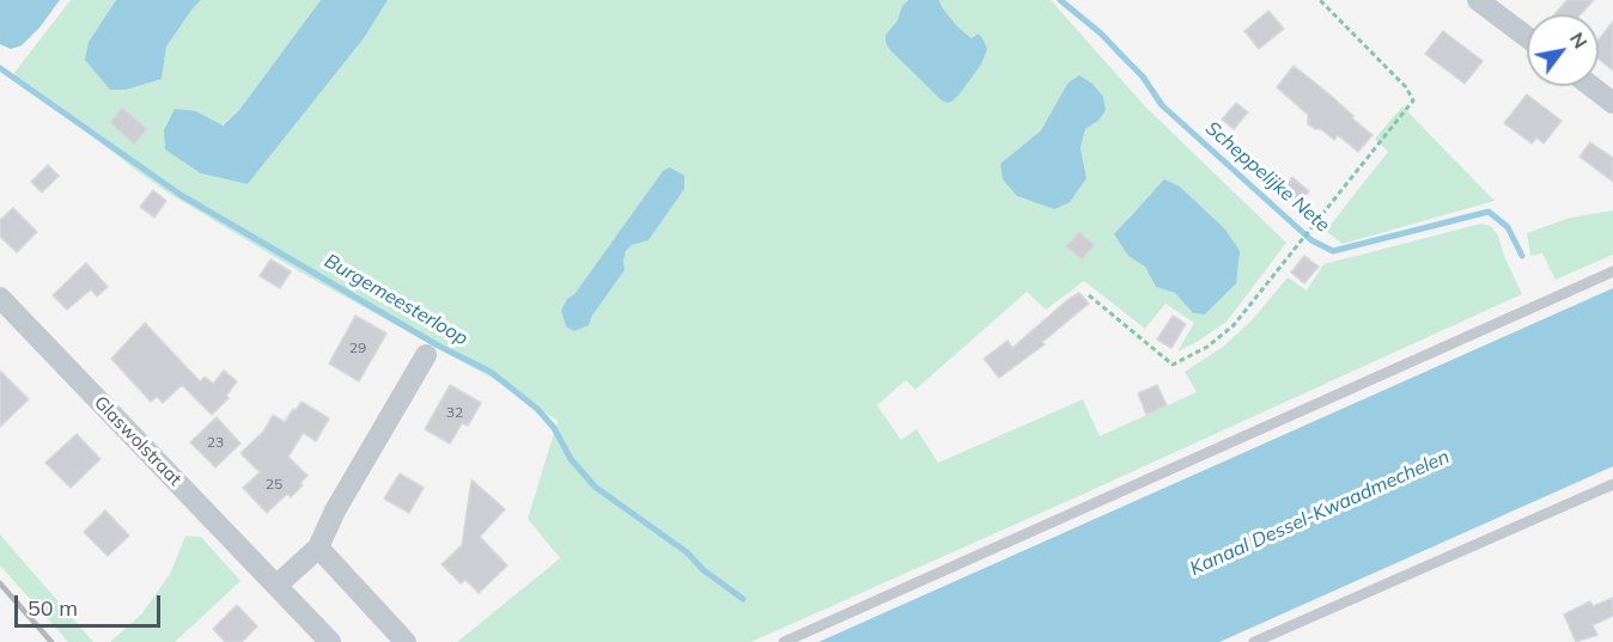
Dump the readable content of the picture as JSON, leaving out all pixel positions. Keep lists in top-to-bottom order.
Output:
{
  "streets": {
    "street": ["Glaswolstraat"]
  },
  "water": ["Scheppelijke Nete", "Burgemeesterloop", "Kanaal Dessel-Kwaadmechelen"],
  "house_numbers": [
    "29",
    "32",
    "23",
    "25"
  ],
  "scale_bar": "50 m",
  "north": "top right"
}
